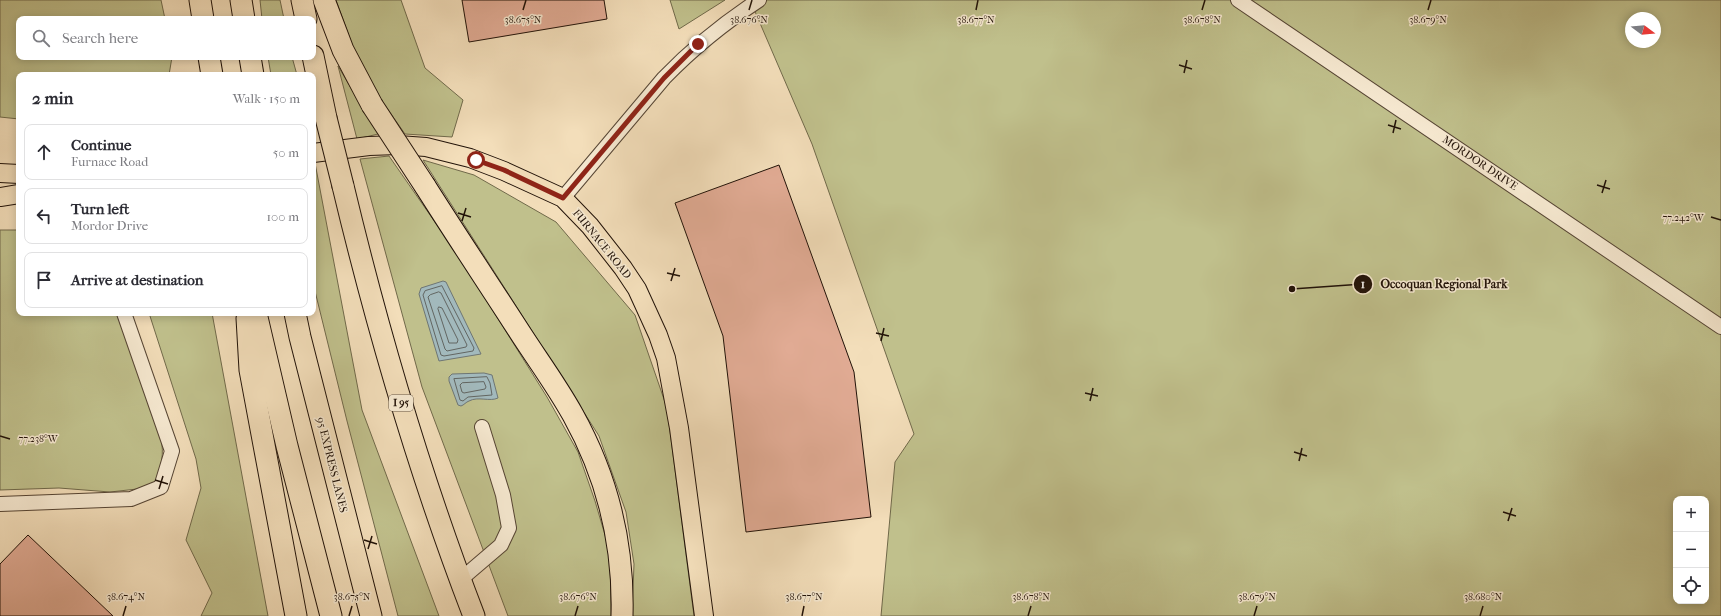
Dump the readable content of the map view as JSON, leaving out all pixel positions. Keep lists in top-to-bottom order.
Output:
{
  "streets": {
    "highway": ["I 95", "95 EXPRESS LANES"],
    "main road": ["FURNACE ROAD"],
    "street": ["MORDOR DRIVE"]
  },
  "places": ["Occoquan Regional Park"],
  "north": "right",
  "page": {
    "search": "Search here",
    "heading": ["2 min", "Walk · 150 m"],
    "list": [
      ["Continue", "Furnace Road", "50 m"],
      ["Turn left", "Mordor Drive", "100 m"],
      "Arrive at destination"
    ],
    "map_buttons": ["+", "−"]
  },
  "coordinates": [
    "38.675°N",
    "38.676°N",
    "38.677°N",
    "38.678°N",
    "38.679°N",
    "77.242°W",
    "77.238°W",
    "38.674°N",
    "38.680°N"
  ]
}
